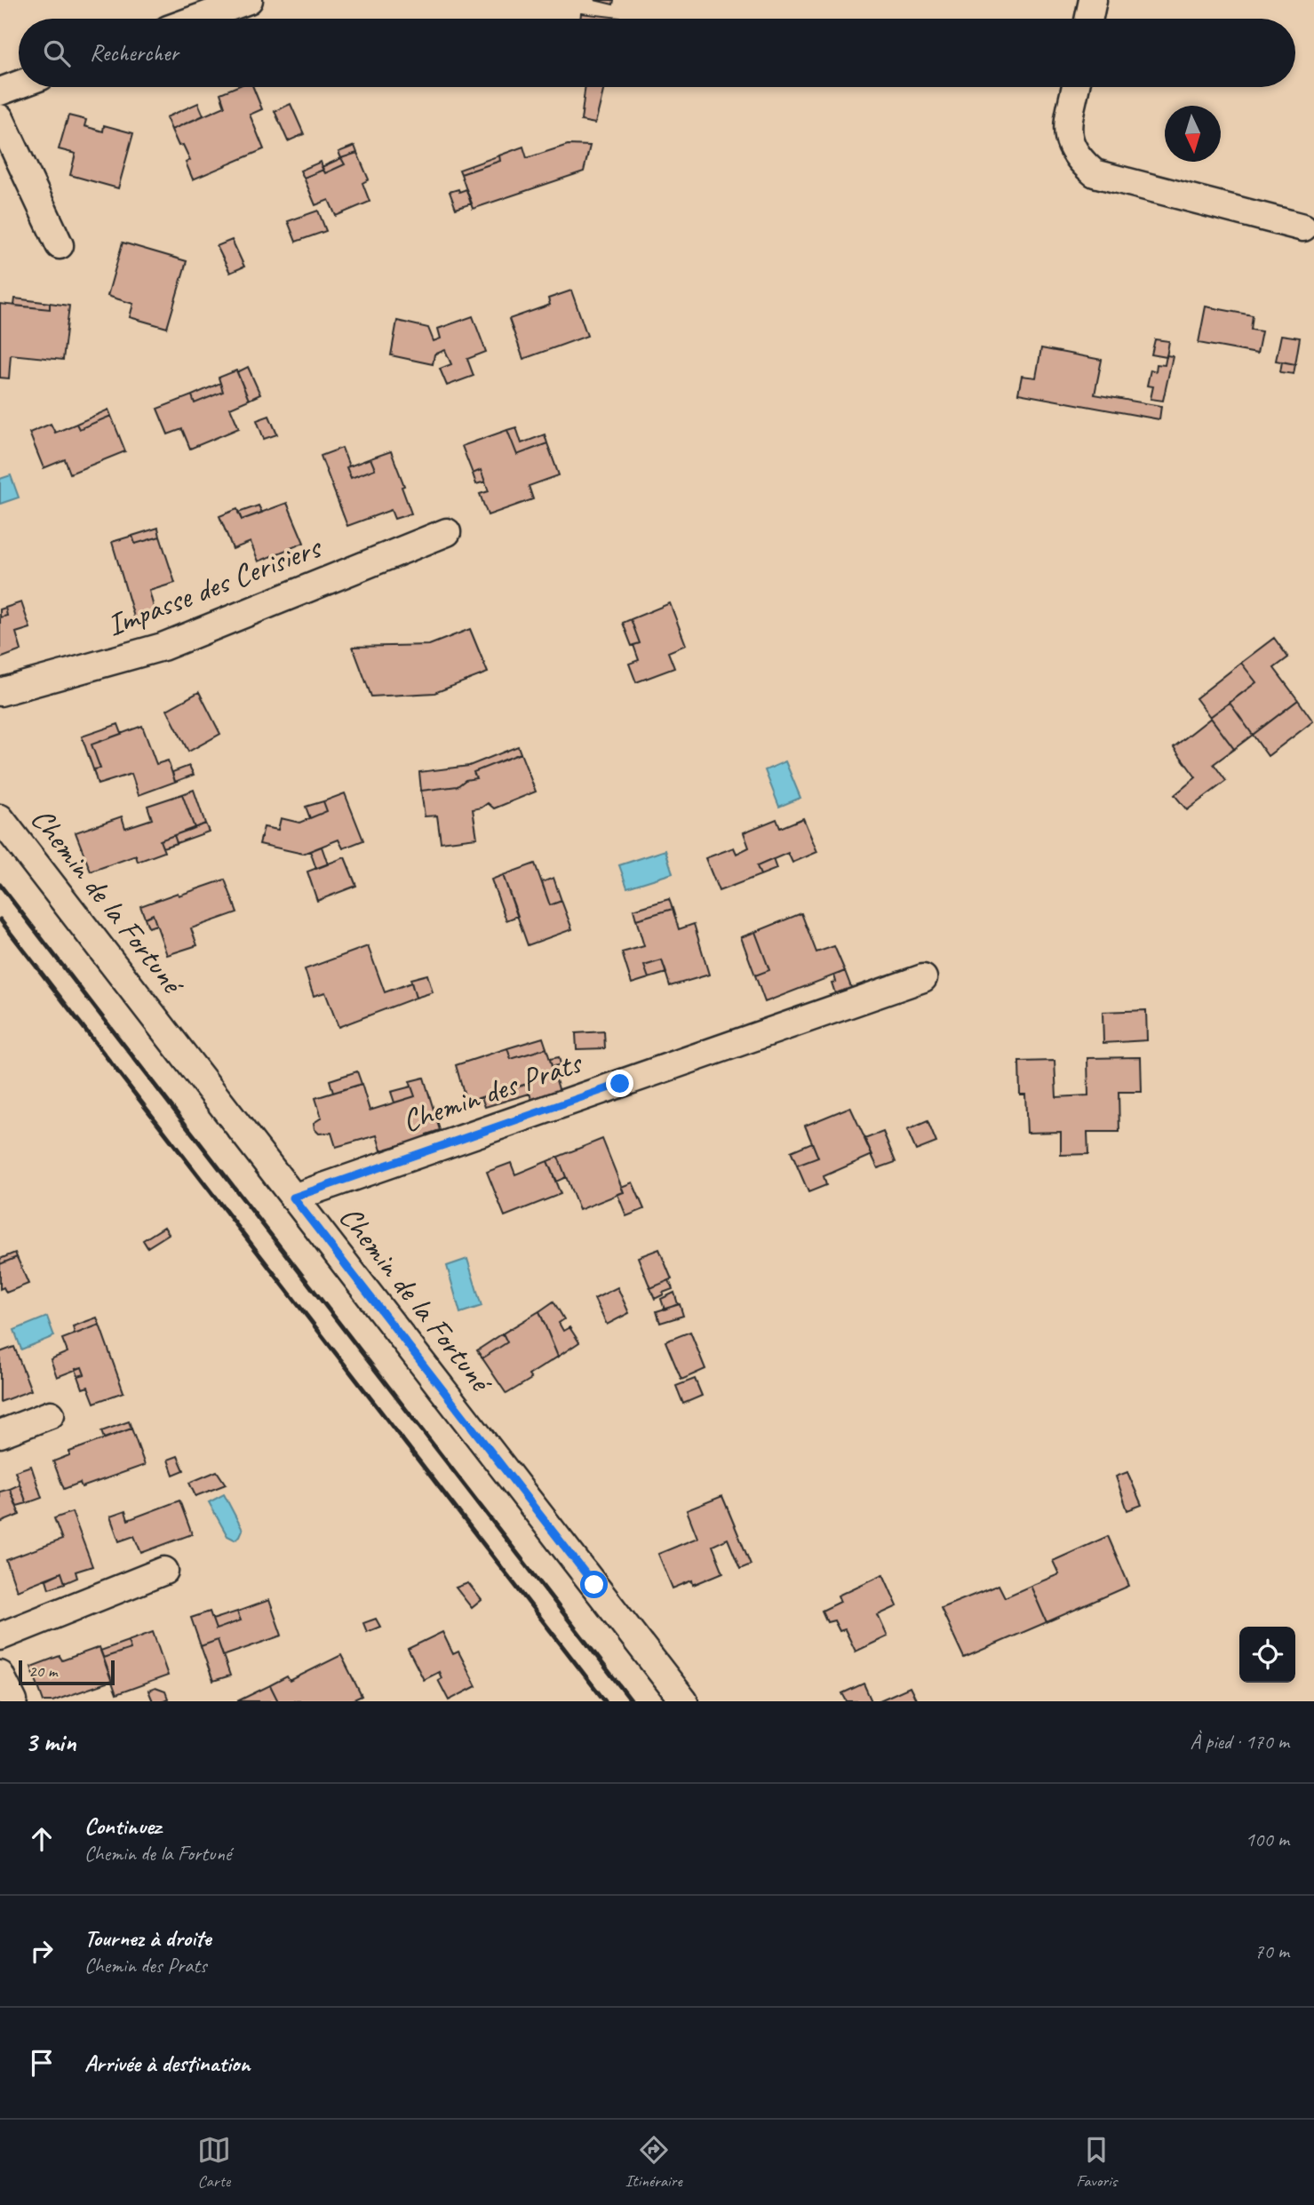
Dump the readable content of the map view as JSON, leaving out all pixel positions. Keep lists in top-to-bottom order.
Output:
{
  "streets": {
    "street": ["Impasse des Cerisiers", "Chemin de la Fortuné", "Chemin des Prats"]
  },
  "crossings": [
    ["Chemin de la Fortuné", "Chemin des Prats"]
  ],
  "scale_bar": "20 m",
  "north": "bottom",
  "page": {
    "search": "Rechercher",
    "scale": "20 m",
    "heading": ["3 min", "À pied · 170 m"],
    "list": [
      ["Continuez", "Chemin de la Fortuné", "100 m"],
      ["Tournez à droite", "Chemin des Prats", "70 m"],
      "Arrivée à destination"
    ],
    "nav": ["Carte", "Itinéraire", "Favoris"]
  }
}
